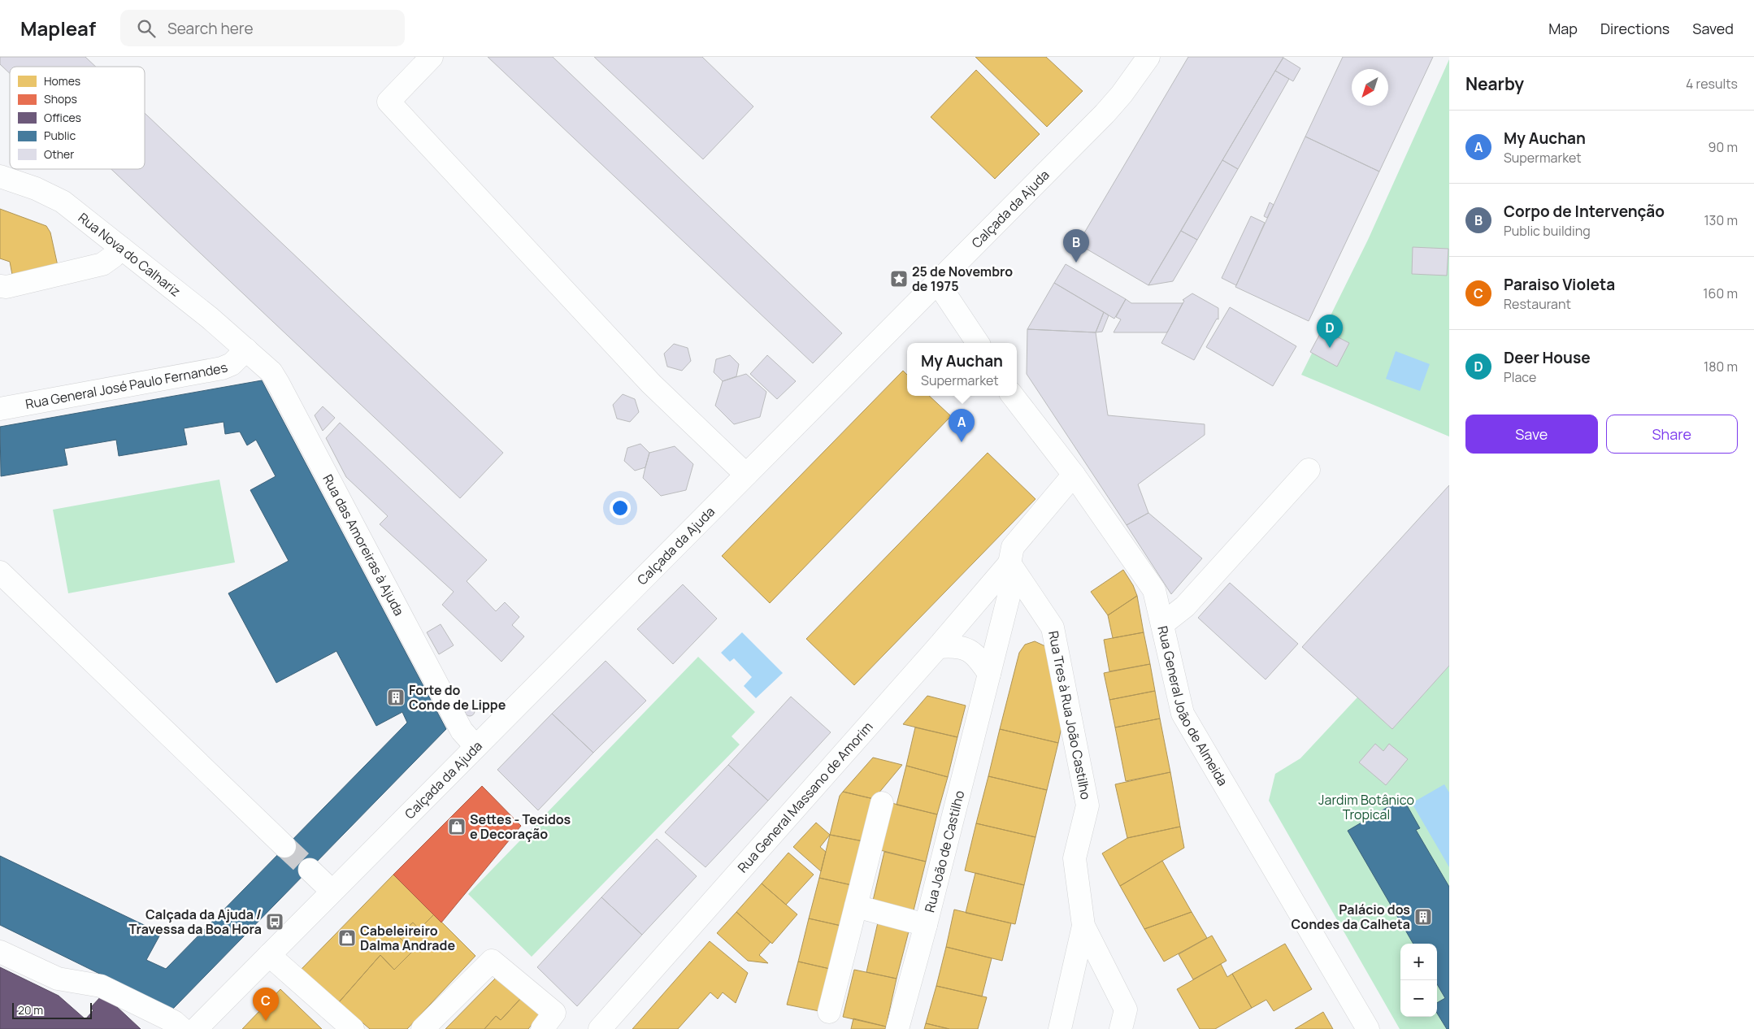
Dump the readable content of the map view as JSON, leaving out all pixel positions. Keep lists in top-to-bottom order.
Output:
{
  "streets": {
    "street": [
      "Calçada da Ajuda",
      "Rua Nova do Calhariz",
      "Rua General José Paulo Fernandes",
      "Rua das Amoreiras à Ajuda",
      "Rua General João de Almeida",
      "Rua Tres à Rua João Castilho",
      "Rua General Massano de Amorim",
      "Rua João de Castilho"
    ]
  },
  "crossings": [
    ["Calçada da Ajuda", "Rua das Amoreiras à Ajuda"],
    ["Rua Nova do Calhariz", "Rua General José Paulo Fernandes"],
    ["Rua Nova do Calhariz", "Rua das Amoreiras à Ajuda"],
    ["Rua General José Paulo Fernandes", "Rua das Amoreiras à Ajuda"],
    ["Rua General João de Almeida", "Rua João de Castilho"],
    ["Rua Tres à Rua João Castilho", "Rua General Massano de Amorim"],
    ["Rua Tres à Rua João Castilho", "Rua João de Castilho"],
    ["Rua General Massano de Amorim", "Rua João de Castilho"]
  ],
  "parks": ["Jardim Botânico Tropical"],
  "places": {
    "place": ["25 de Novembro de 1975"],
    "building": ["Forte do Conde de Lippe", "Palácio dos Condes da Calheta"],
    "shop": ["Settes - Tecidos e Decoração", "Cabeleireiro Dalma Andrade"],
    "bus stop": ["Calçada da Ajuda / Travessa da Boa Hora"]
  },
  "legend": [
    "Homes",
    "Shops",
    "Offices",
    "Public",
    "Other"
  ],
  "scale_bar": "20 m",
  "north": "bottom left",
  "page": {
    "header": "Mapleaf",
    "search": "Search here",
    "nav": ["Map", "Directions", "Saved"],
    "heading": ["Nearby", "4 results"],
    "list": [
      {
        "mark": "A",
        "name": "My Auchan",
        "note": "Supermarket",
        "value": "90 m"
      },
      {
        "mark": "B",
        "name": "Corpo de Intervenção",
        "note": "Public building",
        "value": "130 m"
      },
      {
        "mark": "C",
        "name": "Paraiso Violeta",
        "note": "Restaurant",
        "value": "160 m"
      },
      {
        "mark": "D",
        "name": "Deer House",
        "note": "Place",
        "value": "180 m"
      }
    ],
    "pins": [
      "B",
      "D",
      "A",
      "C"
    ],
    "popup": ["My Auchan", "Supermarket"],
    "buttons": ["Save", "Share"],
    "map_buttons": ["+", "−"],
    "scale": "20 m"
  }
}
